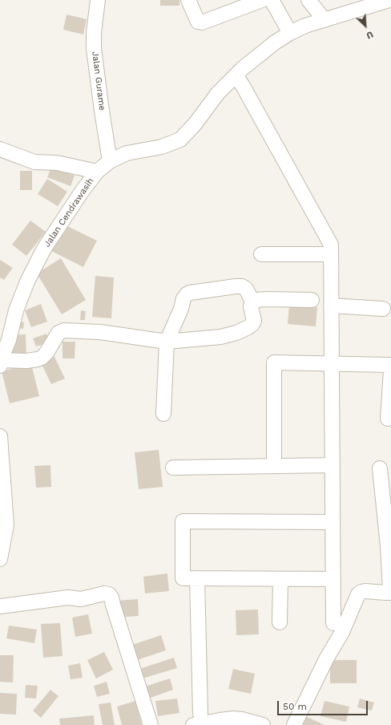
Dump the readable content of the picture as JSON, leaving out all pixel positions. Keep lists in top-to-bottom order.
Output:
{
  "streets": {
    "street": ["Jalan Gurame", "Jalan Cendrawasih"]
  },
  "crossings": [
    ["Jalan Gurame", "Jalan Cendrawasih"]
  ],
  "scale_bar": "50 m",
  "north": "bottom right"
}
